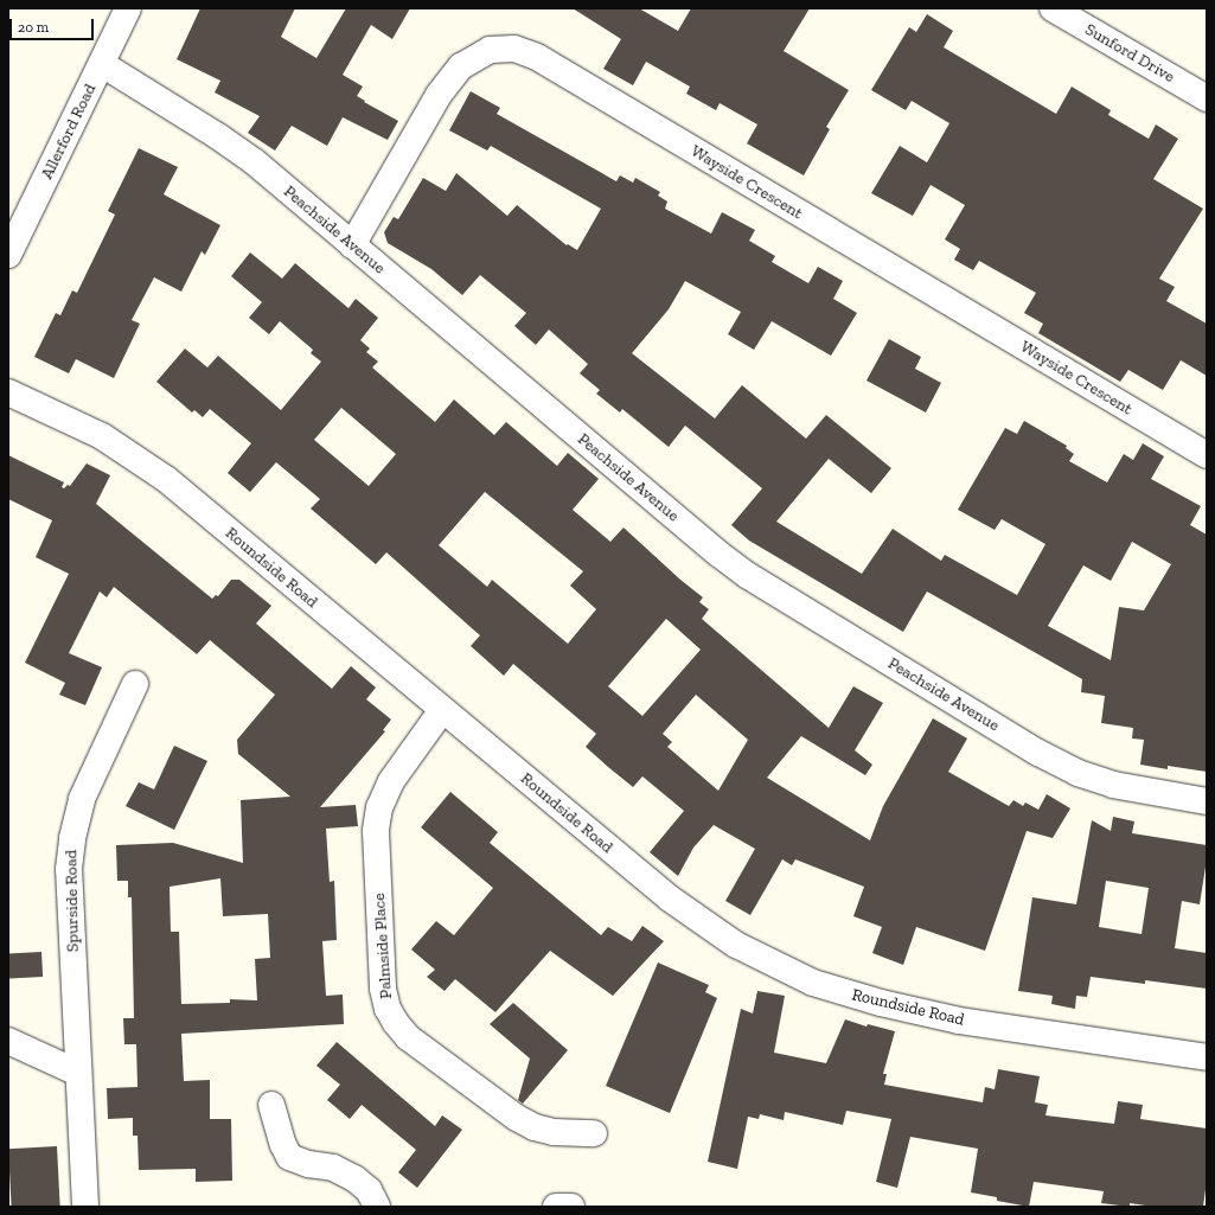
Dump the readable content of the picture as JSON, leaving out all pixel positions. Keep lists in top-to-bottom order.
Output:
{
  "streets": {
    "street": [
      "Sunford Drive",
      "Allerford Road",
      "Wayside Crescent",
      "Peachside Avenue",
      "Roundside Road",
      "Spurside Road",
      "Palmside Place"
    ]
  },
  "crossings": [
    ["Allerford Road", "Peachside Avenue"],
    ["Wayside Crescent", "Peachside Avenue"],
    ["Roundside Road", "Palmside Place"]
  ],
  "scale_bar": "20 m"
}
